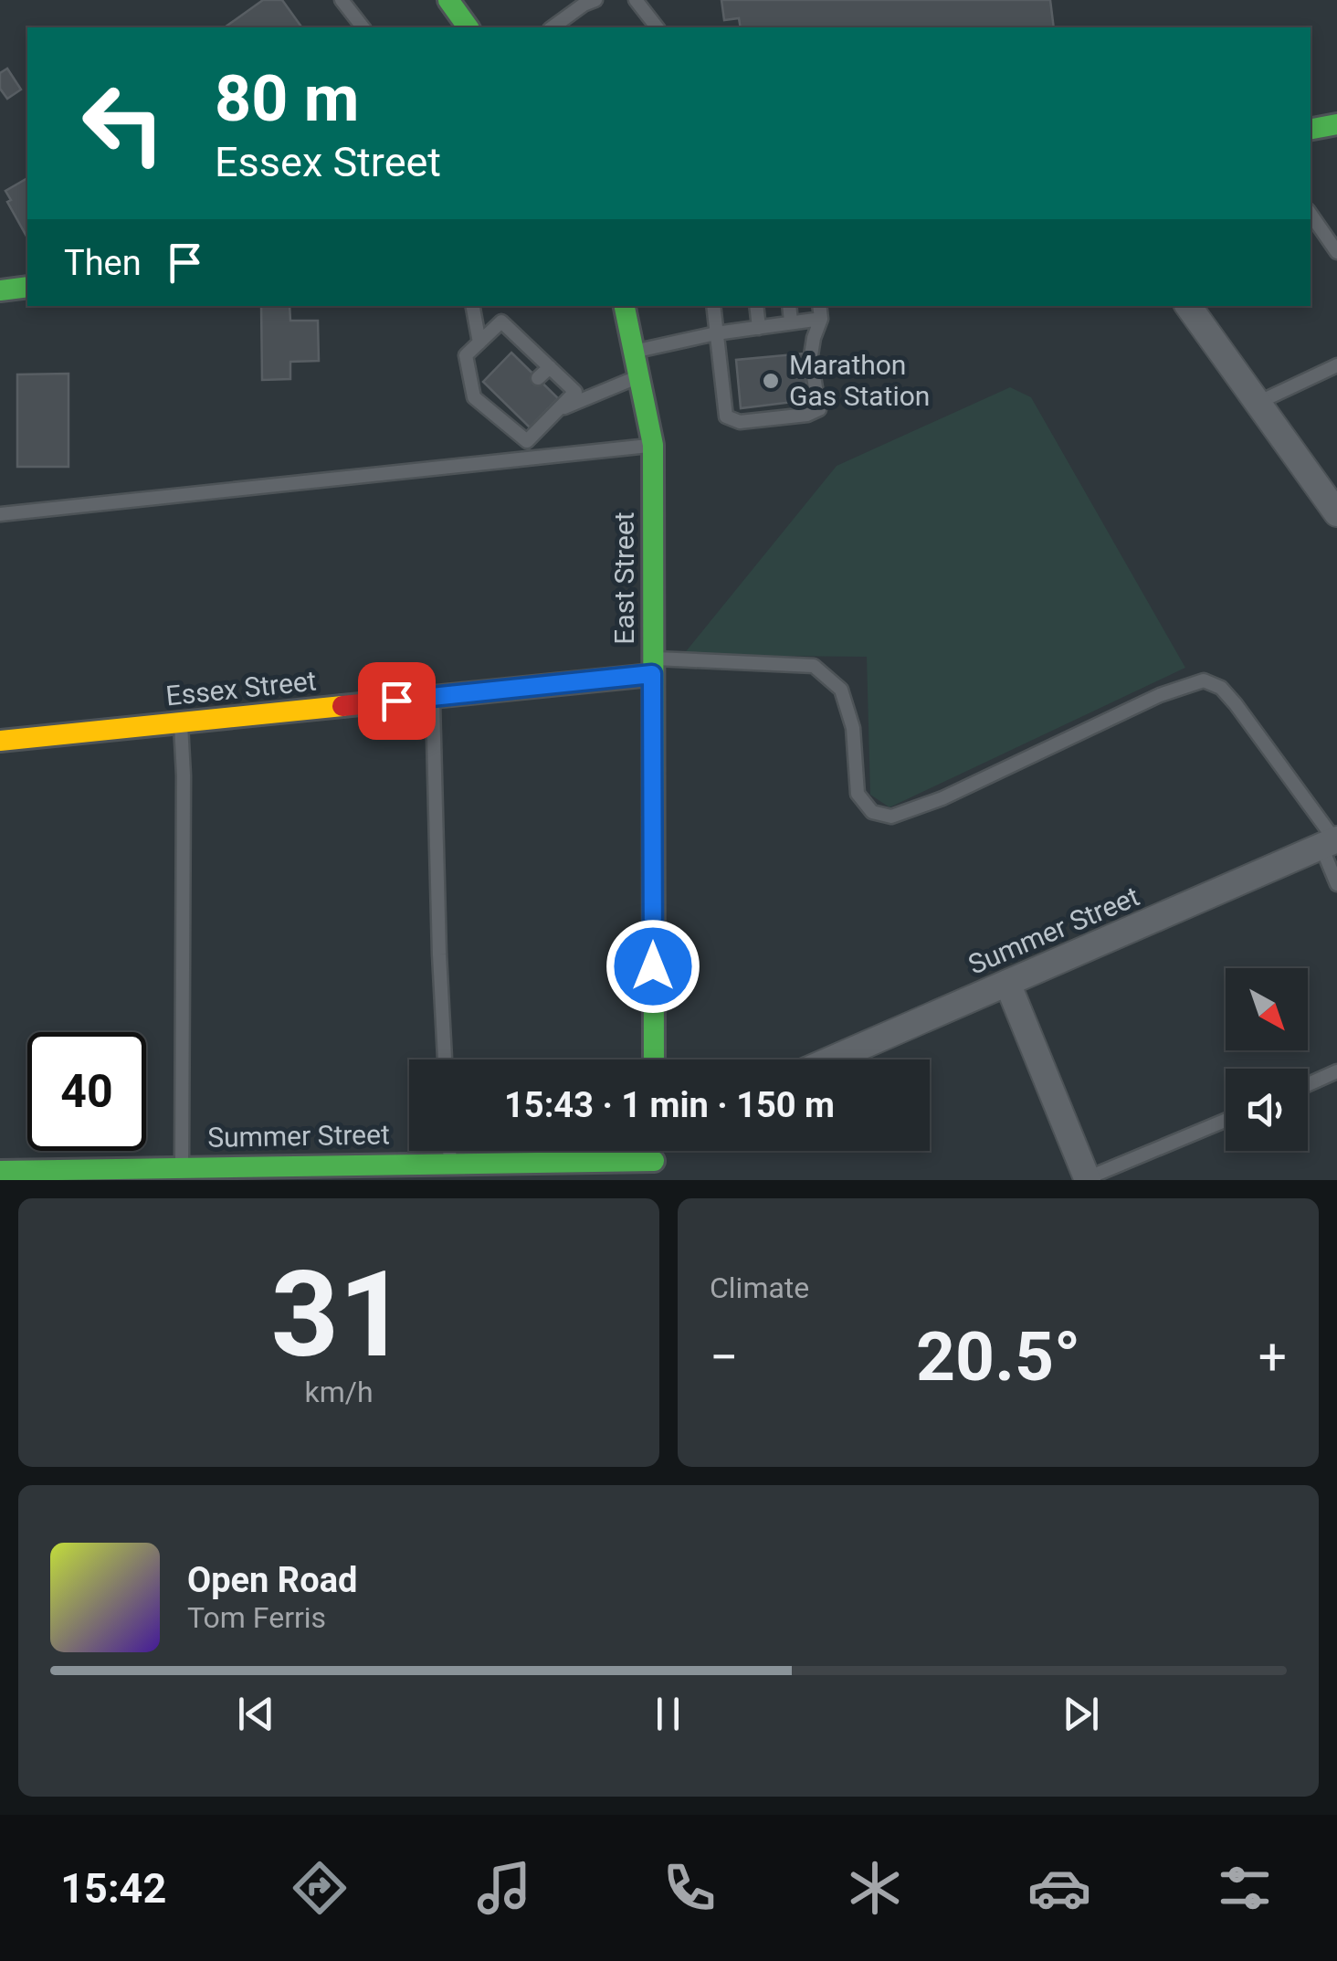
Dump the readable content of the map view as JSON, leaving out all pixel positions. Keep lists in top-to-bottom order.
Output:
{
  "streets": {
    "street": ["East Street", "Essex Street", "Summer Street"]
  },
  "crossings": [
    ["East Street", "Essex Street"]
  ],
  "places": ["Marathon Gas Station"],
  "north": "bottom right",
  "page": {
    "turn": ["80 m", "Essex Street"],
    "then": "Then",
    "limit": "40",
    "trip": "15:43 · 1 min · 150 m",
    "tile": [
      ["31", "km/h"],
      "Climate"
    ],
    "heat": ["−", "20.5°", "+"],
    "song": ["Open Road", "Tom Ferris"],
    "tabs": "15:42"
  }
}
